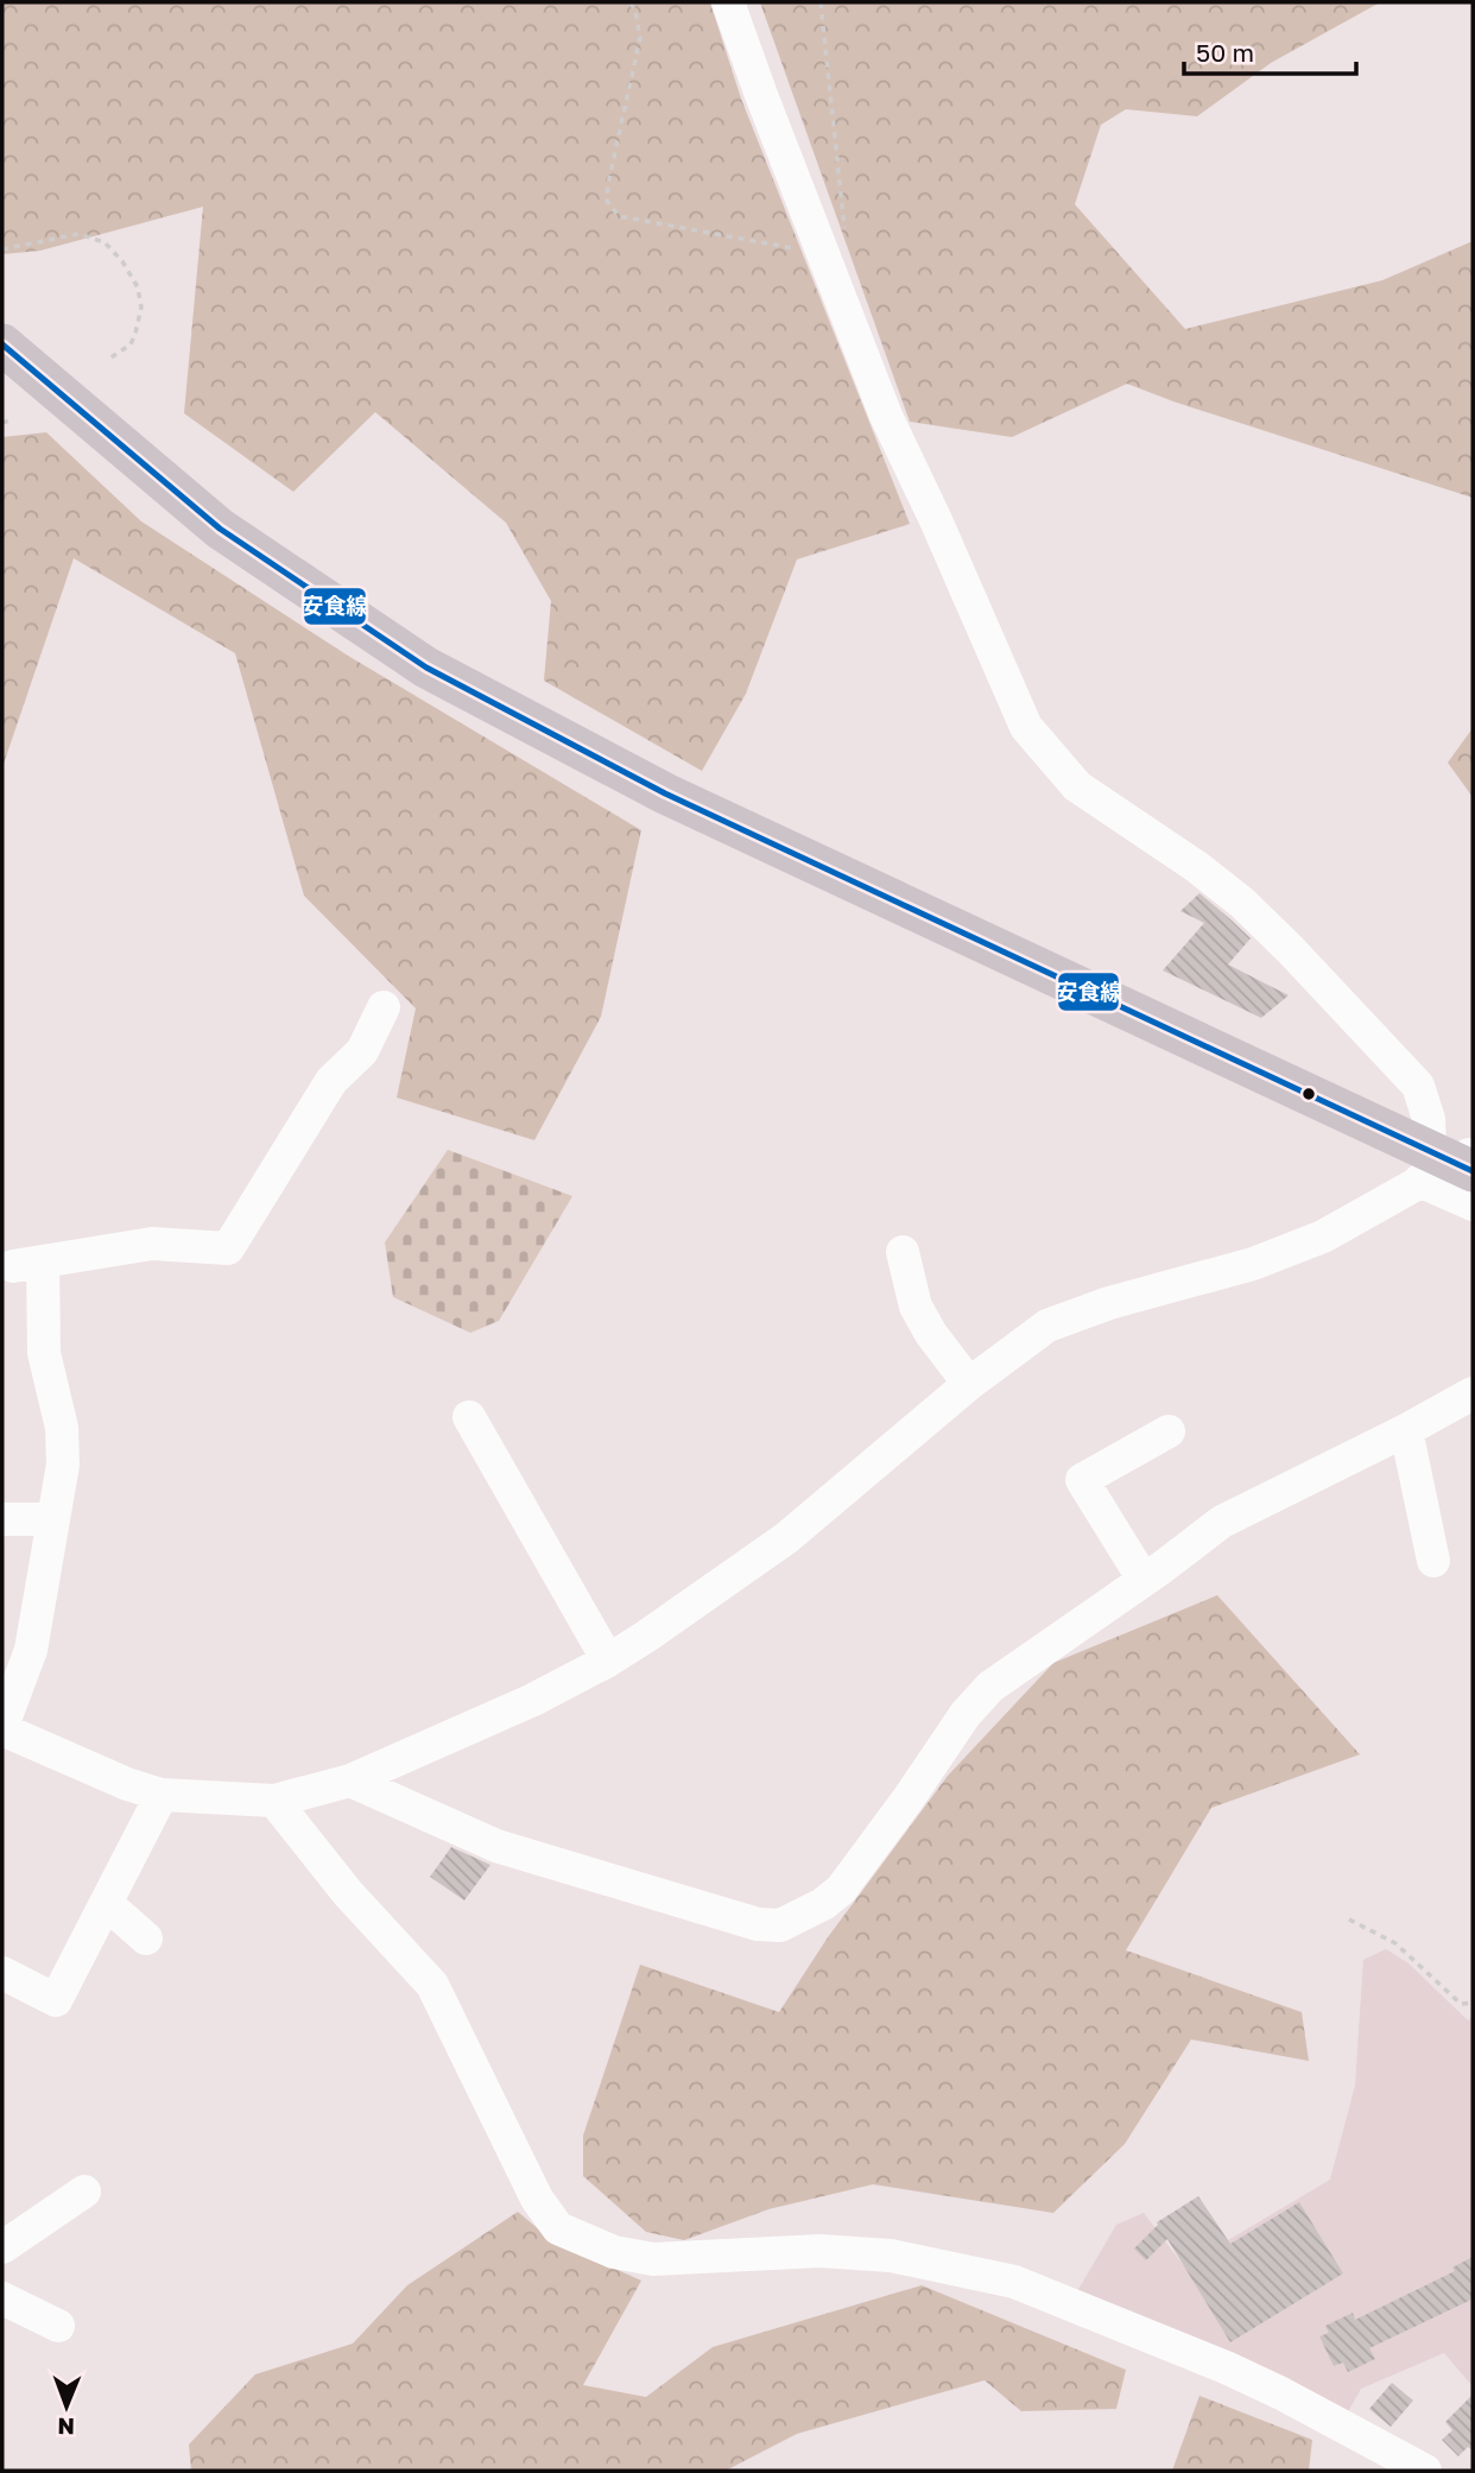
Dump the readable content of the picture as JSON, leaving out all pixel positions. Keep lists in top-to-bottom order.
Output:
{
  "lines": ["transit line 安食線"],
  "scale_bar": "50 m",
  "north": "bottom"
}
